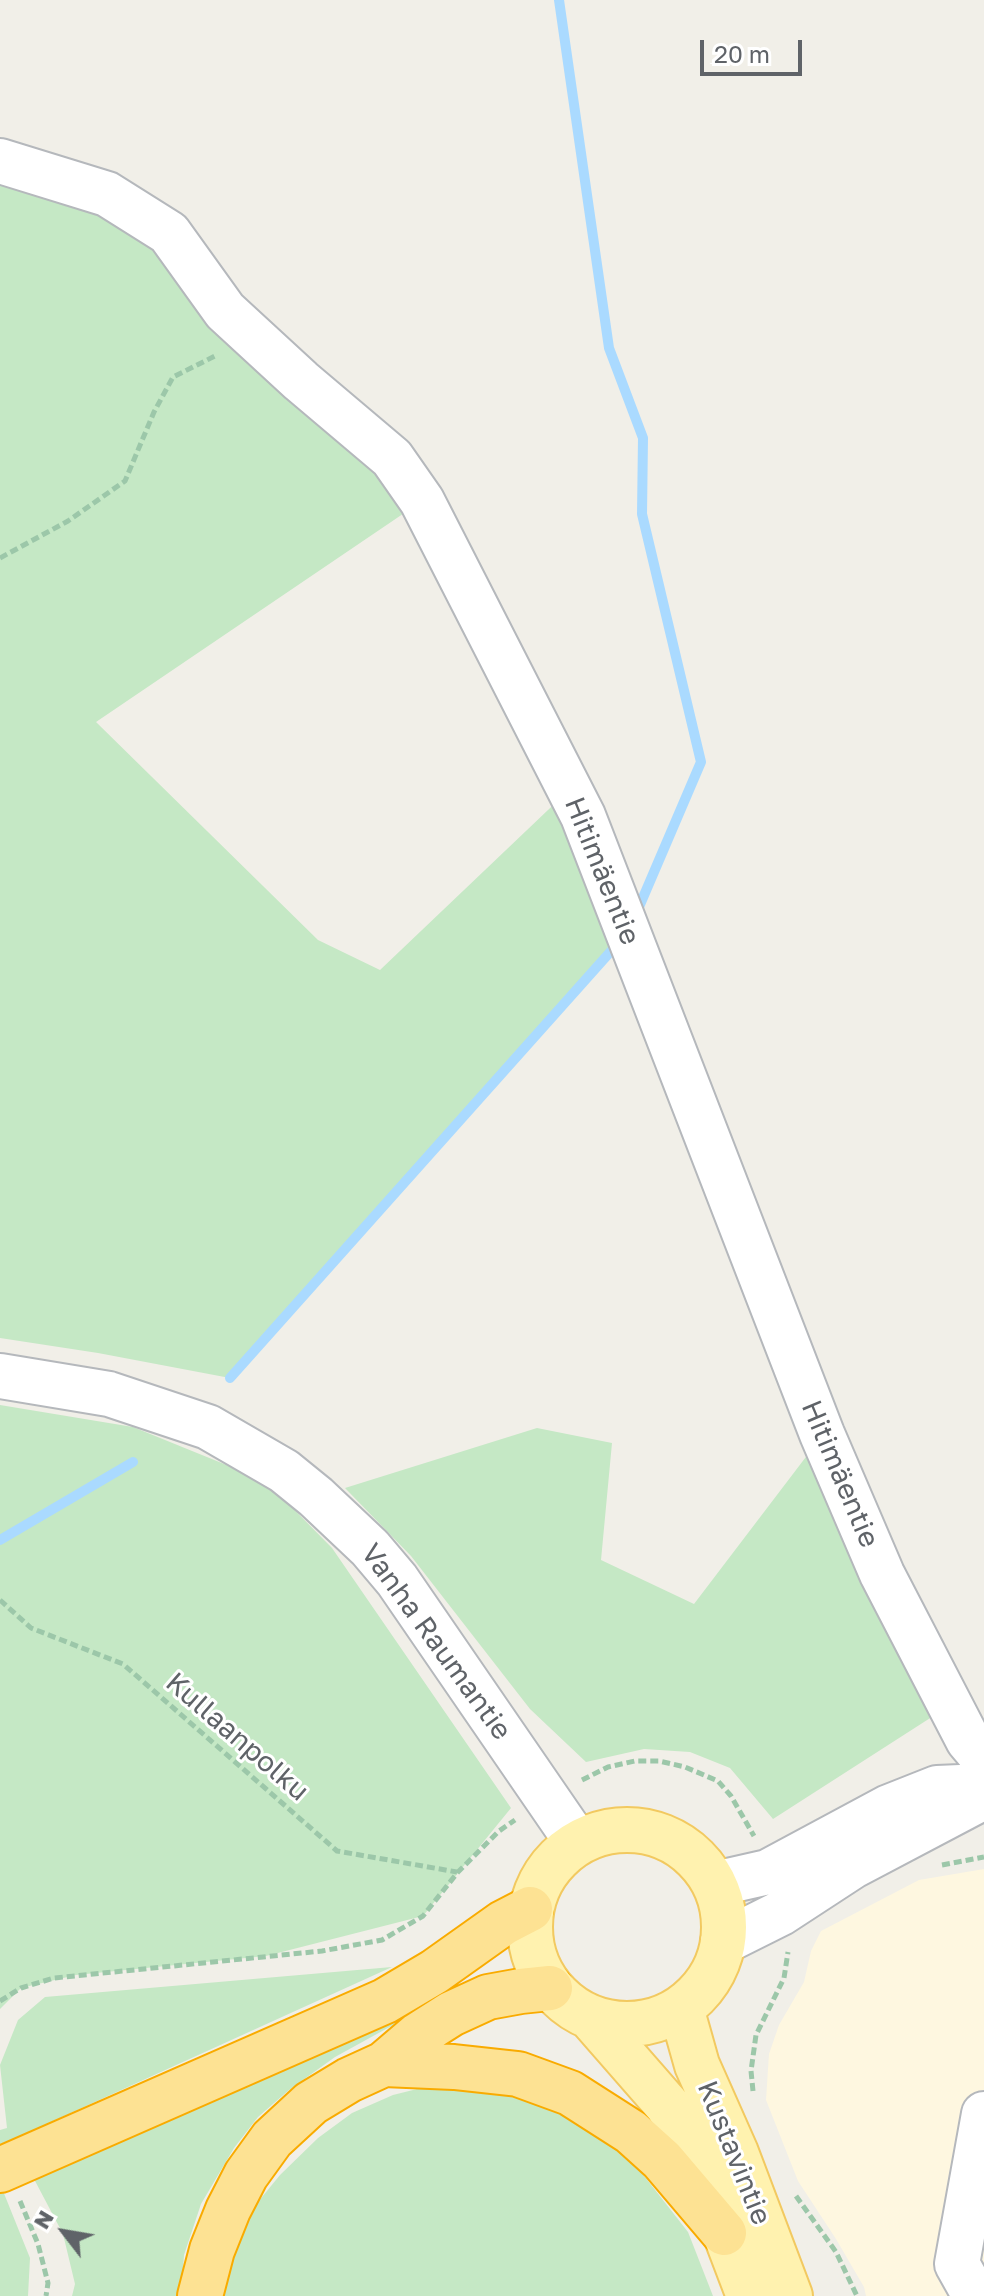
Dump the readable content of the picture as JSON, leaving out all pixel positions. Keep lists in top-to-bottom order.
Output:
{
  "streets": {
    "main road": ["Kustavintie"],
    "street": ["Hitimäentie", "Vanha Raumantie"],
    "path": ["Kullaanpolku"]
  },
  "crossings": [
    ["Vanha Raumantie", "Kustavintie"]
  ],
  "scale_bar": "20 m",
  "north": "top left"
}
